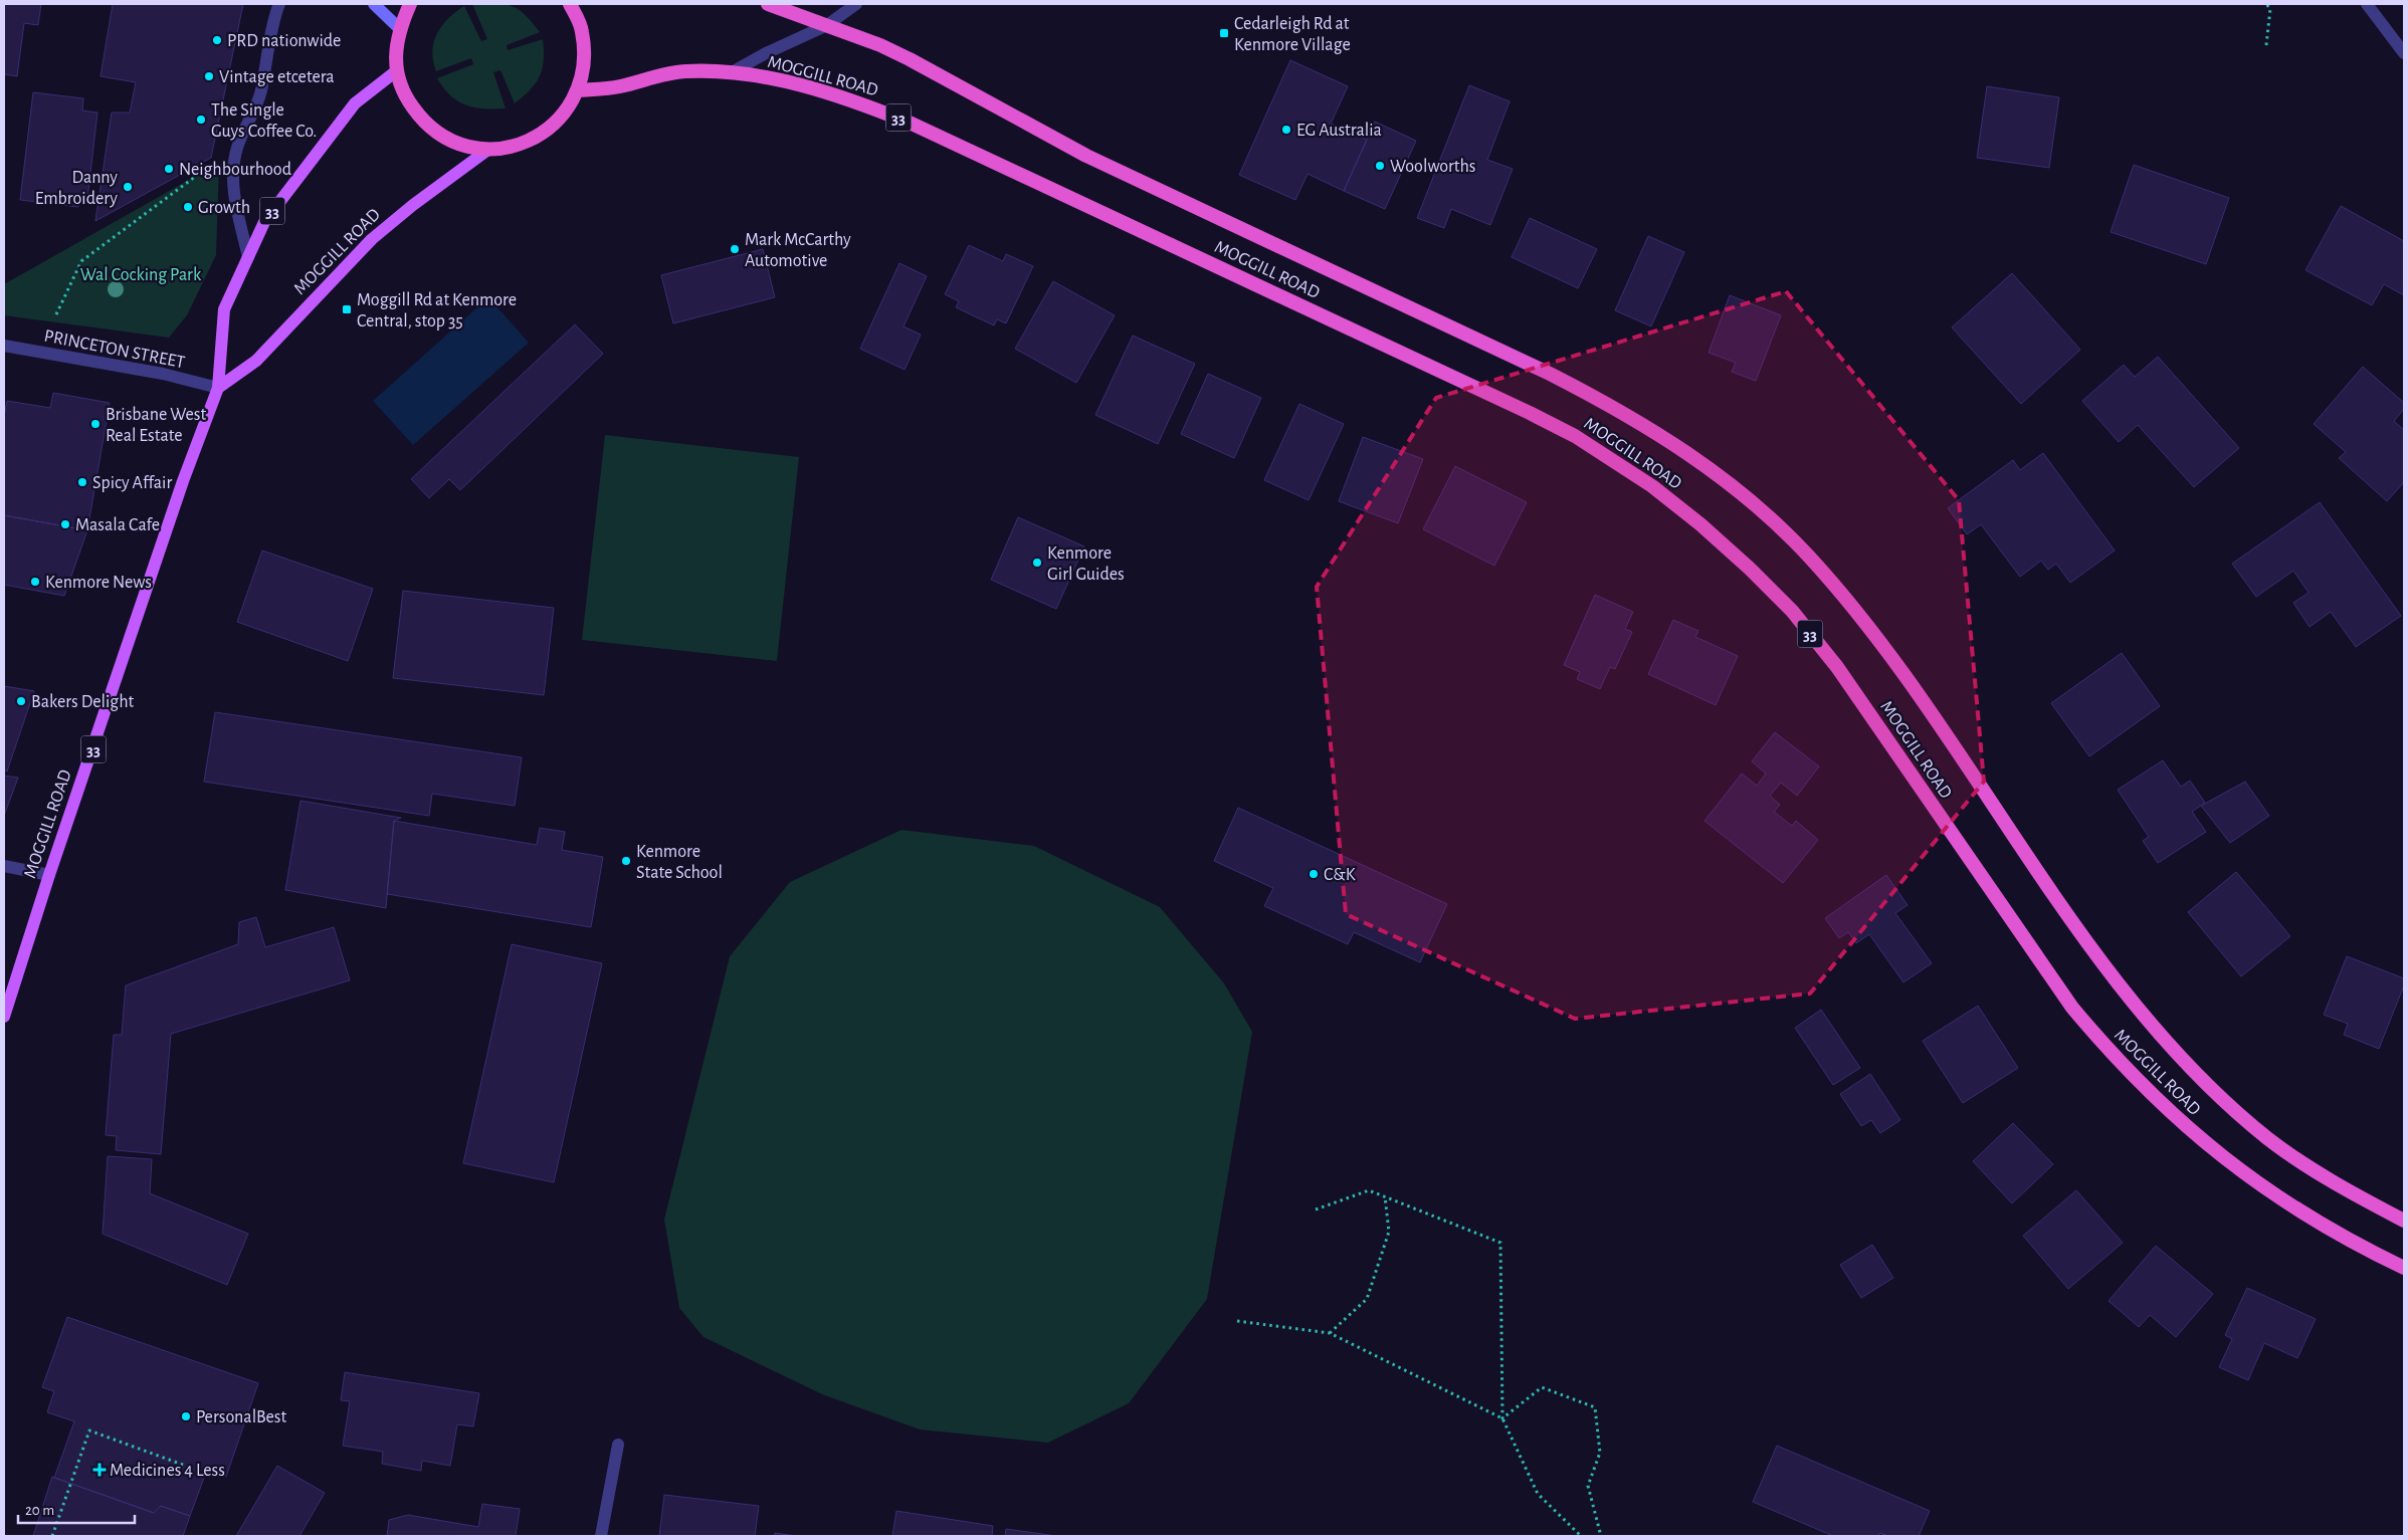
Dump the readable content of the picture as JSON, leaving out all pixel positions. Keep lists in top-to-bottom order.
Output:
{
  "streets": {
    "highway": ["MOGGILL ROAD", "33"],
    "street": ["PRINCETON STREET"]
  },
  "crossings": [
    ["MOGGILL ROAD", "PRINCETON STREET"]
  ],
  "parks": ["Wal Cocking Park"],
  "places": {
    "transit": ["Cedarleigh Rd at Kenmore Village", "Moggill Rd at Kenmore Central, stop 35"],
    "other": [
      "PRD nationwide",
      "Vintage etcetera",
      "The Single Guys Coffee Co.",
      "EG Australia",
      "Woolworths",
      "Neighbourhood",
      "Danny Embroidery",
      "Growth",
      "Mark McCarthy Automotive",
      "Brisbane West Real Estate",
      "Spicy Affair",
      "Masala Cafe",
      "Kenmore Girl Guides",
      "Kenmore News",
      "Bakers Delight",
      "Kenmore State School",
      "C&K",
      "PersonalBest"
    ],
    "health": ["Medicines 4 Less"]
  },
  "scale_bar": "20 m"
}
